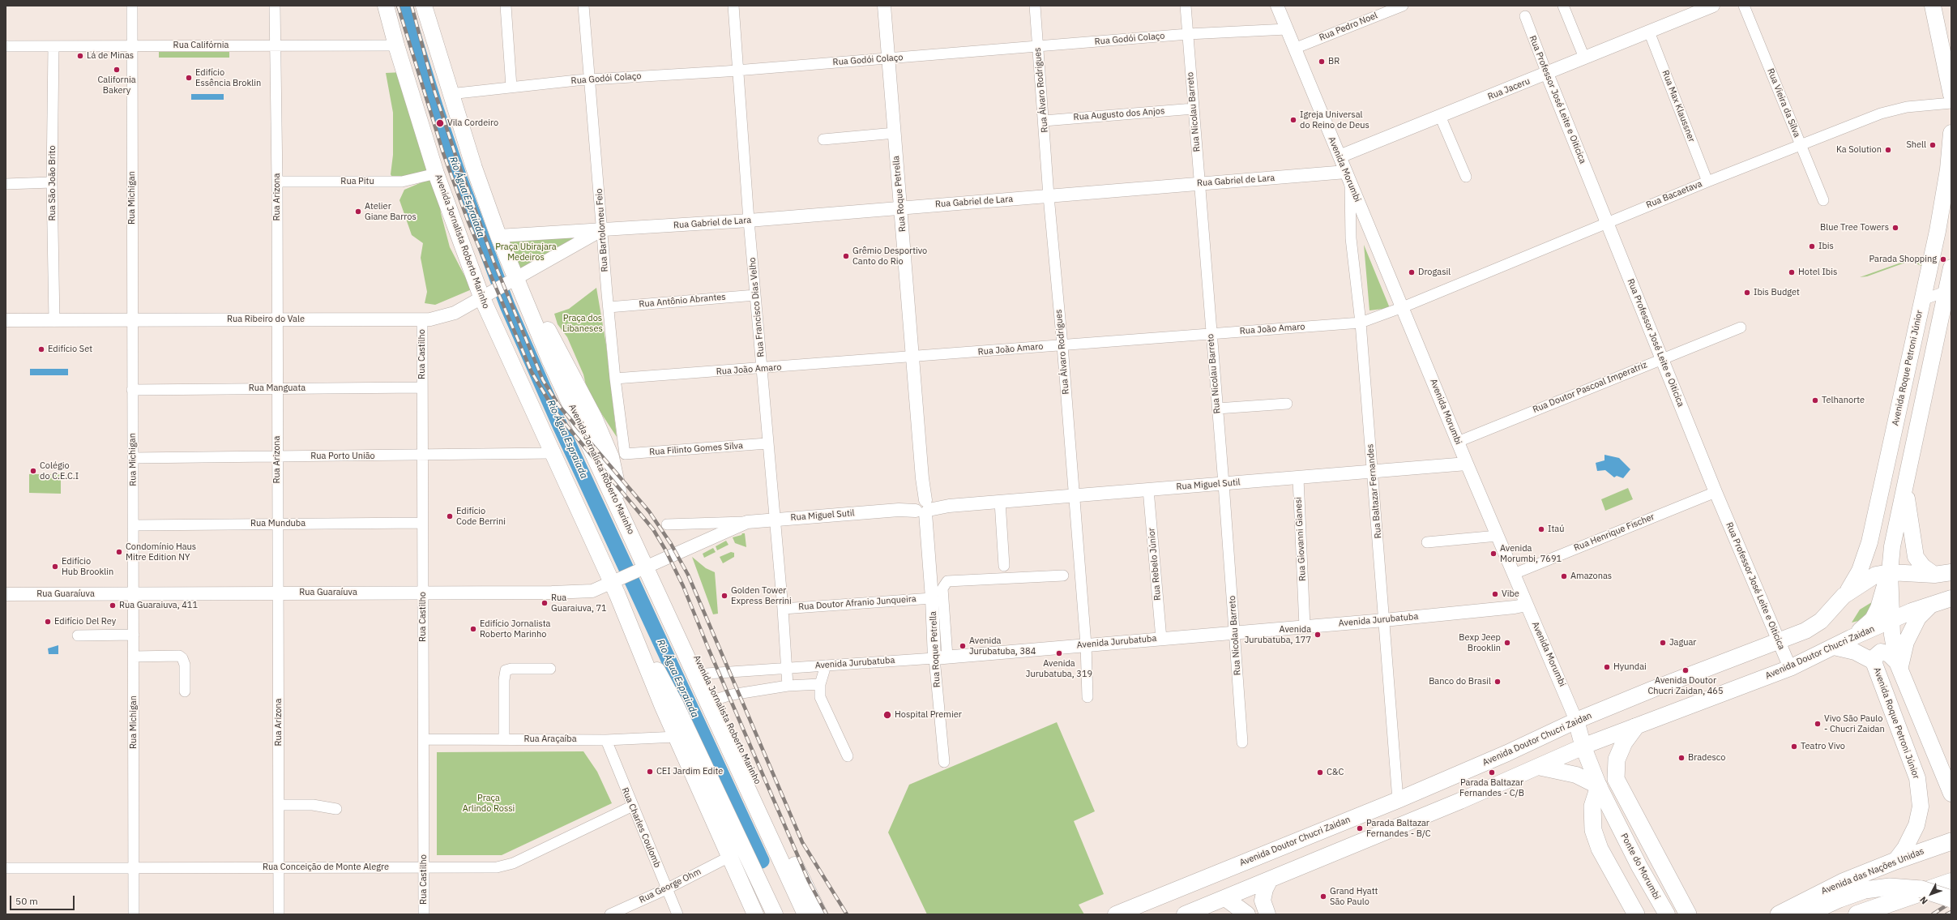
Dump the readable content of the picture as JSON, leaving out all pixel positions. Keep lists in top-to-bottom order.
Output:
{
  "streets": {
    "highway": ["Avenida das Nações Unidas"],
    "main road": [
      "Avenida Morumbi",
      "Avenida Jornalista Roberto Marinho",
      "Avenida Roque Petroni Júnior",
      "Avenida Doutor Chucri Zaidan",
      "Ponte do Morumbi"
    ],
    "street": [
      "Rua Pedro Noel",
      "Rua Godói Colaço",
      "Rua Califórnia",
      "Rua Jaceru",
      "Rua Álvaro Rodrigues",
      "Rua Professor José Leite e Oiticica",
      "Rua Vieira da Silva",
      "Rua Max Klaussner",
      "Rua Nicolau Barreto",
      "Rua Augusto dos Anjos",
      "Rua Gabriel de Lara",
      "Rua Pitu",
      "Rua São João Brito",
      "Rua Roque Petrella",
      "Rua Bacaetava",
      "Rua Arizona",
      "Rua Michigan",
      "Rua Bartolomeu Feio",
      "Rua Antônio Abrantes",
      "Rua Francisco Dias Velho",
      "Rua Ribeiro do Vale",
      "Rua João Amaro",
      "Rua Castilho",
      "Rua Doutor Pascoal Imperatriz",
      "Rua Manguata",
      "Rua Filinto Gomes Silva",
      "Rua Porto União",
      "Rua Miguel Sutil",
      "Rua Baltazar Fernandes",
      "Rua Munduba",
      "Rua Henrique Fischer",
      "Rua Giovanni Gianesi",
      "Rua Rebelo Júnior",
      "Rua Guaraíuva",
      "Rua Doutor Afranio Junqueira",
      "Avenida Jurubatuba",
      "Rua Araçaíba",
      "Rua Charles Coulomb",
      "Rua Conceição de Monte Alegre",
      "Rua George Ohm"
    ]
  },
  "crossings": [
    ["Rua Pedro Noel", "Avenida Morumbi"],
    ["Rua Godói Colaço", "Rua Álvaro Rodrigues"],
    ["Rua Godói Colaço", "Rua Nicolau Barreto"],
    ["Rua Godói Colaço", "Avenida Morumbi"],
    ["Rua Godói Colaço", "Rua Roque Petrella"],
    ["Rua Godói Colaço", "Rua Bartolomeu Feio"],
    ["Rua Godói Colaço", "Avenida Jornalista Roberto Marinho"],
    ["Rua Godói Colaço", "Rua Francisco Dias Velho"],
    ["Rua Califórnia", "Rua São João Brito"],
    ["Rua Califórnia", "Rua Arizona"],
    ["Rua Califórnia", "Rua Michigan"],
    ["Rua Califórnia", "Avenida Jornalista Roberto Marinho"],
    ["Rua Jaceru", "Rua Professor José Leite e Oiticica"],
    ["Rua Jaceru", "Rua Max Klaussner"],
    ["Rua Jaceru", "Avenida Morumbi"],
    ["Rua Álvaro Rodrigues", "Rua Augusto dos Anjos"],
    ["Rua Álvaro Rodrigues", "Rua Gabriel de Lara"],
    ["Rua Álvaro Rodrigues", "Rua João Amaro"],
    ["Rua Álvaro Rodrigues", "Rua Miguel Sutil"],
    ["Rua Álvaro Rodrigues", "Avenida Jurubatuba"],
    ["Rua Professor José Leite e Oiticica", "Rua Bacaetava"],
    ["Rua Professor José Leite e Oiticica", "Rua Doutor Pascoal Imperatriz"],
    ["Rua Professor José Leite e Oiticica", "Rua Henrique Fischer"],
    ["Rua Professor José Leite e Oiticica", "Avenida Doutor Chucri Zaidan"],
    ["Rua Vieira da Silva", "Rua Bacaetava"],
    ["Rua Max Klaussner", "Rua Bacaetava"],
    ["Rua Nicolau Barreto", "Rua Augusto dos Anjos"],
    ["Rua Nicolau Barreto", "Rua Gabriel de Lara"],
    ["Rua Nicolau Barreto", "Rua João Amaro"],
    ["Rua Nicolau Barreto", "Rua Miguel Sutil"],
    ["Rua Nicolau Barreto", "Avenida Jurubatuba"],
    ["Avenida Morumbi", "Rua Gabriel de Lara"],
    ["Avenida Morumbi", "Rua Bacaetava"],
    ["Avenida Morumbi", "Rua João Amaro"],
    ["Avenida Morumbi", "Rua Doutor Pascoal Imperatriz"],
    ["Avenida Morumbi", "Rua Miguel Sutil"],
    ["Avenida Morumbi", "Rua Baltazar Fernandes"],
    ["Avenida Morumbi", "Rua Henrique Fischer"],
    ["Avenida Morumbi", "Avenida Jurubatuba"],
    ["Avenida Morumbi", "Avenida Doutor Chucri Zaidan"],
    ["Avenida Morumbi", "Ponte do Morumbi"],
    ["Rua Gabriel de Lara", "Rua Roque Petrella"],
    ["Rua Gabriel de Lara", "Rua Bartolomeu Feio"],
    ["Rua Gabriel de Lara", "Avenida Jornalista Roberto Marinho"],
    ["Rua Gabriel de Lara", "Rua Francisco Dias Velho"],
    ["Rua Gabriel de Lara", "Rua Ribeiro do Vale"],
    ["Rua Gabriel de Lara", "Rua Baltazar Fernandes"],
    ["Rua Pitu", "Rua Arizona"],
    ["Rua Pitu", "Avenida Jornalista Roberto Marinho"],
    ["Rua São João Brito", "Rua Ribeiro do Vale"],
    ["Rua Roque Petrella", "Rua João Amaro"],
    ["Rua Roque Petrella", "Rua Miguel Sutil"],
    ["Rua Roque Petrella", "Rua Doutor Afranio Junqueira"],
    ["Rua Roque Petrella", "Avenida Jurubatuba"],
    ["Rua Bacaetava", "Rua João Amaro"],
    ["Rua Arizona", "Rua Ribeiro do Vale"],
    ["Rua Arizona", "Rua Manguata"],
    ["Rua Arizona", "Rua Porto União"],
    ["Rua Arizona", "Rua Munduba"],
    ["Rua Arizona", "Rua Guaraíuva"],
    ["Rua Arizona", "Rua Conceição de Monte Alegre"],
    ["Rua Michigan", "Rua Ribeiro do Vale"],
    ["Rua Michigan", "Rua Manguata"],
    ["Rua Michigan", "Rua Porto União"],
    ["Rua Michigan", "Rua Munduba"],
    ["Rua Michigan", "Rua Guaraíuva"],
    ["Rua Michigan", "Rua Conceição de Monte Alegre"],
    ["Rua Bartolomeu Feio", "Rua Antônio Abrantes"],
    ["Rua Bartolomeu Feio", "Rua João Amaro"],
    ["Rua Bartolomeu Feio", "Rua Filinto Gomes Silva"],
    ["Avenida Jornalista Roberto Marinho", "Rua Ribeiro do Vale"],
    ["Avenida Jornalista Roberto Marinho", "Rua Porto União"],
    ["Avenida Jornalista Roberto Marinho", "Rua Miguel Sutil"],
    ["Avenida Jornalista Roberto Marinho", "Rua Guaraíuva"],
    ["Avenida Jornalista Roberto Marinho", "Avenida Jurubatuba"],
    ["Avenida Jornalista Roberto Marinho", "Rua Araçaíba"],
    ["Avenida Jornalista Roberto Marinho", "Rua George Ohm"],
    ["Rua Antônio Abrantes", "Rua Francisco Dias Velho"],
    ["Rua Francisco Dias Velho", "Rua João Amaro"],
    ["Rua Francisco Dias Velho", "Rua Filinto Gomes Silva"],
    ["Rua Francisco Dias Velho", "Rua Miguel Sutil"],
    ["Rua Francisco Dias Velho", "Rua Doutor Afranio Junqueira"],
    ["Rua Francisco Dias Velho", "Avenida Jurubatuba"],
    ["Rua Ribeiro do Vale", "Rua Castilho"],
    ["Rua João Amaro", "Rua Baltazar Fernandes"],
    ["Rua Castilho", "Rua Manguata"],
    ["Rua Castilho", "Rua Porto União"],
    ["Rua Castilho", "Rua Munduba"],
    ["Rua Castilho", "Rua Guaraíuva"],
    ["Rua Castilho", "Rua Araçaíba"],
    ["Rua Castilho", "Rua Conceição de Monte Alegre"],
    ["Avenida Roque Petroni Júnior", "Avenida Doutor Chucri Zaidan"],
    ["Avenida Roque Petroni Júnior", "Avenida das Nações Unidas"],
    ["Rua Miguel Sutil", "Rua Baltazar Fernandes"],
    ["Rua Miguel Sutil", "Rua Giovanni Gianesi"],
    ["Rua Miguel Sutil", "Rua Rebelo Júnior"],
    ["Rua Miguel Sutil", "Rua Guaraíuva"],
    ["Rua Baltazar Fernandes", "Avenida Jurubatuba"],
    ["Rua Baltazar Fernandes", "Avenida Doutor Chucri Zaidan"],
    ["Rua Giovanni Gianesi", "Avenida Jurubatuba"],
    ["Rua Rebelo Júnior", "Avenida Jurubatuba"],
    ["Rua Araçaíba", "Rua Charles Coulomb"],
    ["Rua Charles Coulomb", "Rua Conceição de Monte Alegre"],
    ["Rua Charles Coulomb", "Rua George Ohm"]
  ],
  "water": ["Rio Água Espraiada"],
  "parks": ["Praça Ubirajara Medeiros", "Praça dos Libaneses", "Praça Arlindo Rossi"],
  "places": [
    "Lá de Minas",
    "BR",
    "California Bakery",
    "Edifício Essência Broklin",
    "Igreja Universal do Reino de Deus",
    "Vila Cordeiro",
    "Shell",
    "Ka Solution",
    "Atelier Giane Barros",
    "Blue Tree Towers",
    "Ibis",
    "Grêmio Desportivo Canto do Rio",
    "Parada Shopping",
    "Drogasil",
    "Hotel Ibis",
    "Ibis Budget",
    "Edifício Set",
    "Telhanorte",
    "Colégio do C.E.C.I",
    "Edifício Code Berrini",
    "Itaú",
    "Condomínio Haus Mitre Edition NY",
    "Avenida Morumbi, 7691",
    "Edifício Hub Brooklin",
    "Amazonas",
    "Vibe",
    "Golden Tower Express Berrini",
    "Rua Guaraiuva, 71",
    "Rua Guaraiuva, 411",
    "Edifício Del Rey",
    "Edifício Jornalista Roberto Marinho",
    "Avenida Jurubatuba, 177",
    "Bexp Jeep Brooklin",
    "Jaguar",
    "Avenida Jurubatuba, 384",
    "Avenida Jurubatuba, 319",
    "Hyundai",
    "Avenida Doutor Chucri Zaidan, 465",
    "Banco do Brasil",
    "Hospital Premier",
    "Vivo São Paulo - Chucri Zaidan",
    "Teatro Vivo",
    "Bradesco",
    "CEI Jardim Edite",
    "C&C",
    "Parada Baltazar Fernandes - C/B",
    "Parada Baltazar Fernandes - B/C",
    "Grand Hyatt São Paulo"
  ],
  "scale_bar": "50 m",
  "north": "bottom left"
}
